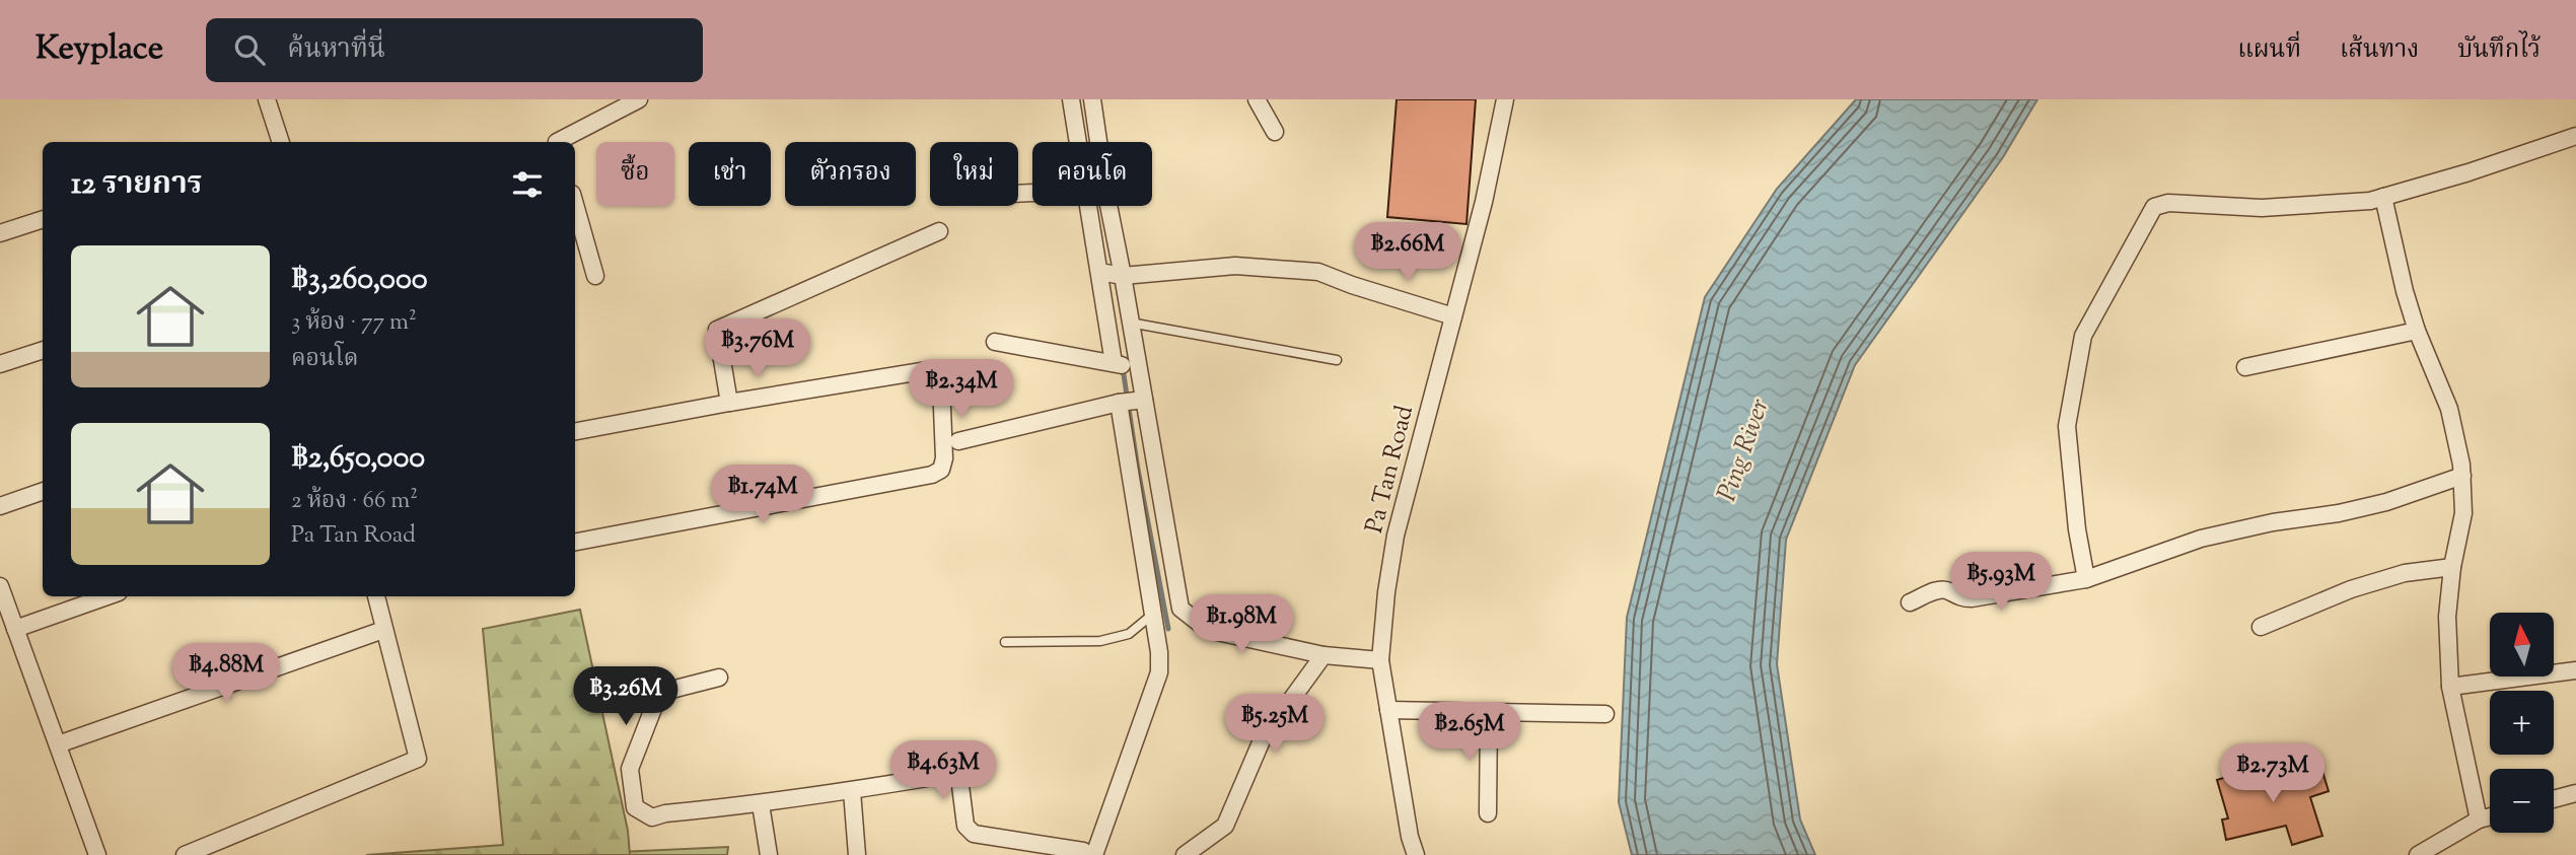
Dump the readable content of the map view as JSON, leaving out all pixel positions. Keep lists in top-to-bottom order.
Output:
{
  "streets": {
    "street": ["Pa Tan Road"]
  },
  "water": ["Ping River"],
  "north": "top",
  "page": {
    "header": "Keyplace",
    "search": "ค้นหาที่นี่",
    "nav": ["แผนที่", "เส้นทาง", "บันทึกไว้"],
    "chip": [
      "ซื้อ",
      "เช่า",
      "ตัวกรอง",
      "ใหม่",
      "คอนโด"
    ],
    "heading": "12 รายการ",
    "price": [
      "฿2.66M",
      "฿3.76M",
      "฿2.34M",
      "฿1.74M",
      "฿5.93M",
      "฿1.98M",
      "฿4.88M",
      "฿3.26M",
      "฿5.25M",
      "฿2.65M",
      "฿4.63M",
      "฿2.73M"
    ],
    "list": [
      {
        "name": "฿3,260,000",
        "note": "3 ห้อง · 77 m² · คอนโด"
      },
      {
        "name": "฿2,650,000",
        "note": "2 ห้อง · 66 m² · Pa Tan Road"
      }
    ],
    "map_buttons": ["+", "−"]
  }
}
